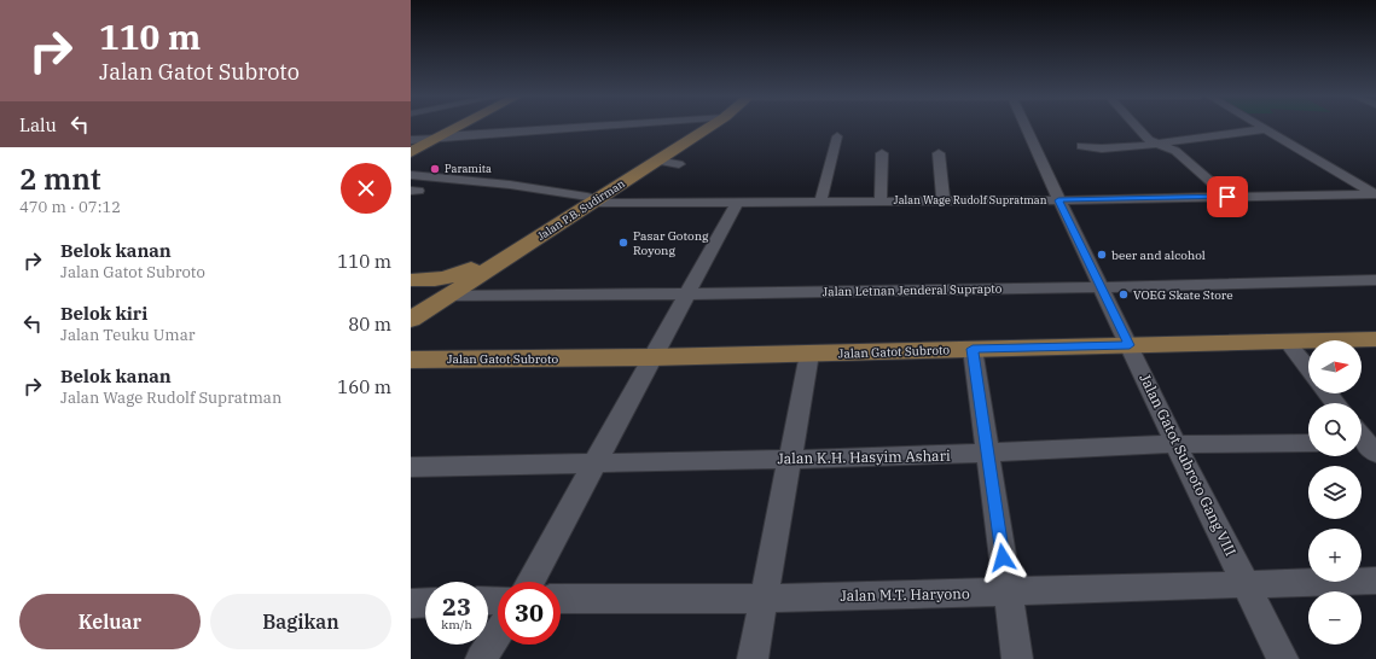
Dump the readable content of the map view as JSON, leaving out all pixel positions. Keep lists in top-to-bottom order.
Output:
{
  "streets": {
    "main road": ["Jalan P.B. Sudirman", "Jalan Gatot Subroto"],
    "street": [
      "Jalan Wage Rudolf Supratman",
      "Jalan Letnan Jenderal Suprapto",
      "Jalan K.H. Hasyim Ashari",
      "Jalan Gatot Subroto Gang VIII",
      "Jalan M.T. Haryono"
    ]
  },
  "crossings": [
    ["Jalan Wage Rudolf Supratman", "Jalan P.B. Sudirman"],
    ["Jalan Wage Rudolf Supratman", "Jalan Gatot Subroto Gang VIII"],
    ["Jalan P.B. Sudirman", "Jalan Letnan Jenderal Suprapto"],
    ["Jalan Letnan Jenderal Suprapto", "Jalan Gatot Subroto Gang VIII"],
    ["Jalan Gatot Subroto", "Jalan Gatot Subroto Gang VIII"],
    ["Jalan K.H. Hasyim Ashari", "Jalan Gatot Subroto Gang VIII"],
    ["Jalan Gatot Subroto Gang VIII", "Jalan M.T. Haryono"]
  ],
  "places": [
    "Paramita",
    "Pasar Gotong Royong",
    "beer and alcohol",
    "VOEG Skate Store"
  ],
  "north": "right",
  "page": {
    "turn": ["110 m", "Jalan Gatot Subroto"],
    "then": "Lalu",
    "heading": ["2 mnt", "470 m · 07:12"],
    "list": [
      {
        "name": "Belok kanan",
        "note": "Jalan Gatot Subroto",
        "value": "110 m"
      },
      {
        "name": "Belok kiri",
        "note": "Jalan Teuku Umar",
        "value": "80 m"
      },
      {
        "name": "Belok kanan",
        "note": "Jalan Wage Rudolf Supratman",
        "value": "160 m"
      }
    ],
    "map_buttons": ["+", "−"],
    "speed": "23 km/h",
    "limit": "30",
    "buttons": ["Keluar", "Bagikan"]
  }
}
